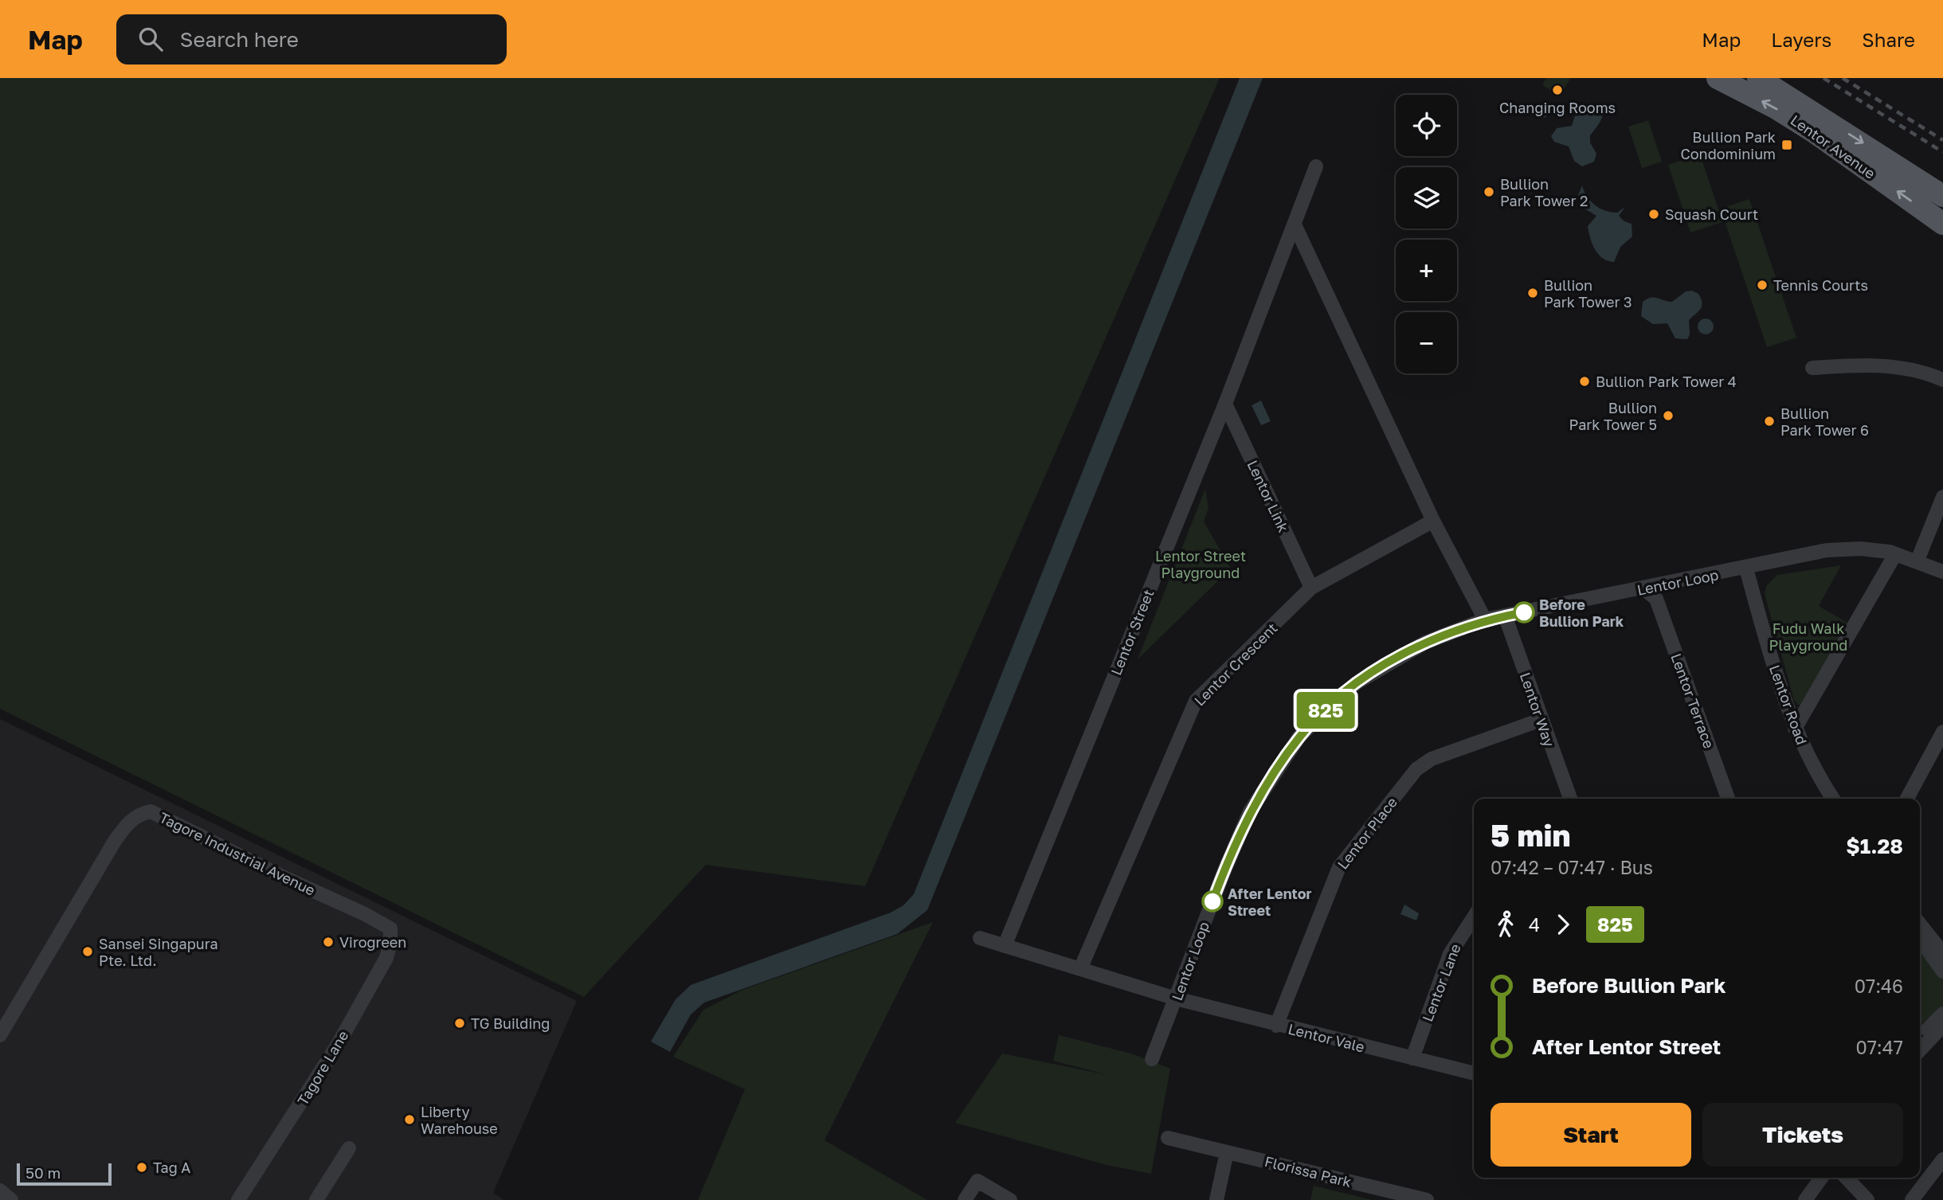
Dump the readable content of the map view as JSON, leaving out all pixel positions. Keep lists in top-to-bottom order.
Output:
{
  "streets": {
    "main road": ["Lentor Avenue"],
    "street": [
      "Lentor Link",
      "Lentor Loop",
      "Lentor Street",
      "Lentor Crescent",
      "Lentor Terrace",
      "Lentor Road",
      "Lentor Way",
      "Lentor Place",
      "Tagore Industrial Avenue",
      "Lentor Lane",
      "Lentor Vale",
      "Tagore Lane",
      "Florissa Park"
    ]
  },
  "crossings": [
    ["Lentor Link", "Lentor Street"],
    ["Lentor Link", "Lentor Crescent"],
    ["Lentor Loop", "Lentor Terrace"],
    ["Lentor Loop", "Lentor Road"],
    ["Lentor Loop", "Lentor Way"],
    ["Lentor Loop", "Lentor Vale"],
    ["Lentor Way", "Lentor Place"],
    ["Lentor Place", "Lentor Vale"],
    ["Tagore Industrial Avenue", "Tagore Lane"],
    ["Lentor Lane", "Lentor Vale"]
  ],
  "parks": ["Lentor Street Playground", "Fudu Walk Playground"],
  "places": {
    "other": [
      "Changing Rooms",
      "Bullion Park Tower 2",
      "Squash Court",
      "Tennis Courts",
      "Bullion Park Tower 3",
      "Bullion Park Tower 4",
      "Bullion Park Tower 5",
      "Bullion Park Tower 6",
      "Before Bullion Park",
      "After Lentor Street",
      "Virogreen",
      "Sansei Singapura Pte. Ltd.",
      "TG Building",
      "Liberty Warehouse",
      "Tag A"
    ],
    "transit": ["Bullion Park Condominium"]
  },
  "lines": ["bus line 825"],
  "scale_bar": "50 m",
  "page": {
    "header": "Map",
    "search": "Search here",
    "nav": ["Map", "Layers", "Share"],
    "on_map": "825",
    "map_buttons": ["+", "−"],
    "heading": ["5 min", "07:42 – 07:47 · Bus", "$1.28"],
    "legs": ["4", "825"],
    "list": [
      {
        "name": "Before Bullion Park",
        "value": "07:46"
      },
      {
        "name": "After Lentor Street",
        "value": "07:47"
      }
    ],
    "buttons": ["Start", "Tickets"],
    "scale": "50 m"
  }
}
